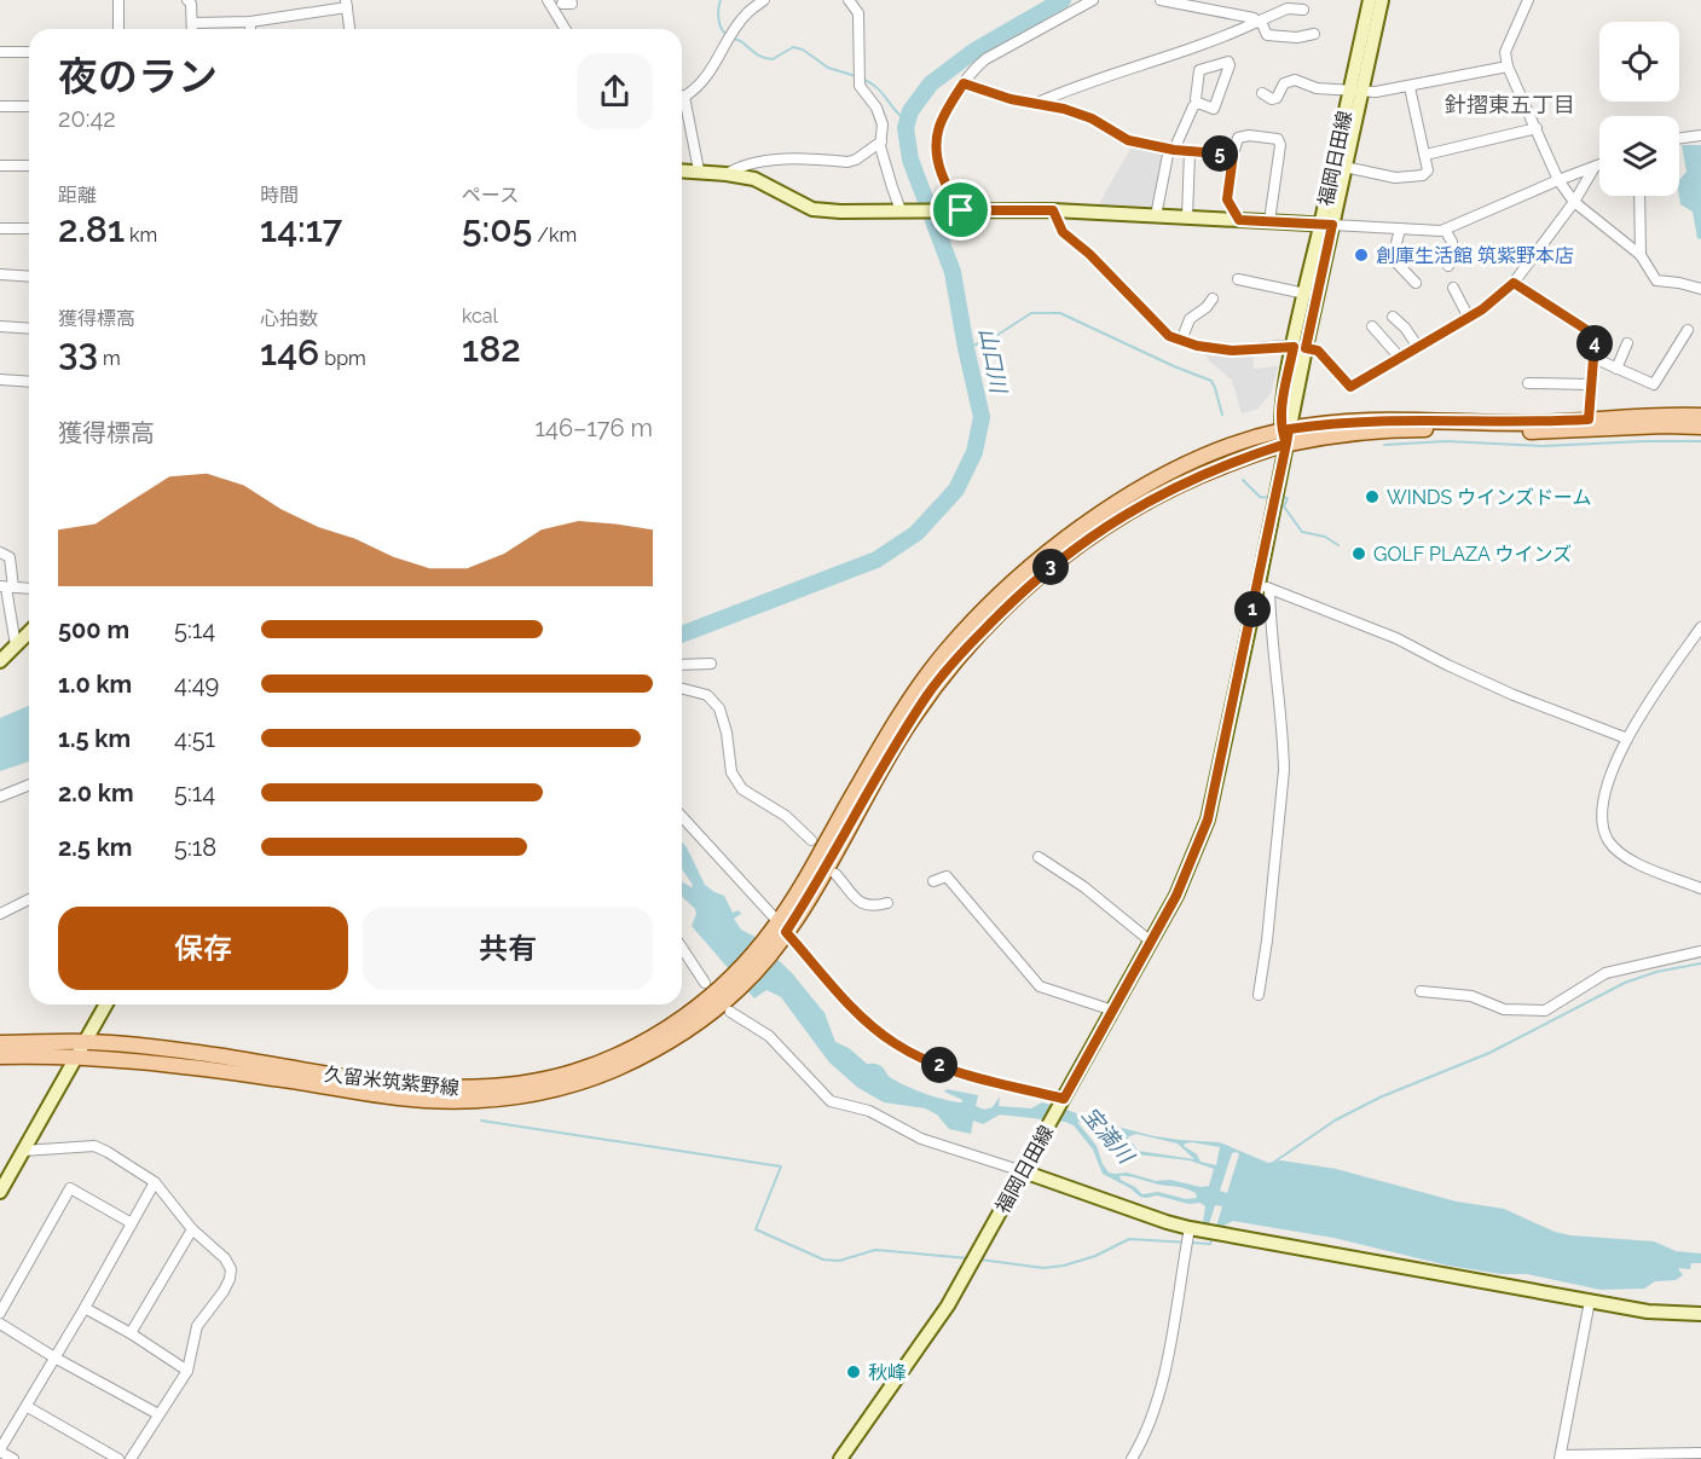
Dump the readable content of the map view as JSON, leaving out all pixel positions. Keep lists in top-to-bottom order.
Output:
{
  "streets": {
    "main road": ["福岡日田線", "久留米筑紫野線"]
  },
  "crossings": [
    ["福岡日田線", "久留米筑紫野線"]
  ],
  "districts": ["針摺東五丁目"],
  "water": ["山口川", "宝満川"],
  "places": [
    "創庫生活館 筑紫野本店",
    "WINDS ウインズドーム",
    "GOLF PLAZA ウインズ",
    "秋峰"
  ],
  "page": {
    "heading": ["夜のラン", "20:42"],
    "pins": [
      "5",
      "4",
      "3",
      "1",
      "2"
    ],
    "stats": [
      ["距離", "2.81 km"],
      ["時間", "14:17"],
      ["ペース", "5:05 /km"],
      ["獲得標高", "33 m"],
      ["心拍数", "146 bpm"],
      ["kcal", "182"]
    ],
    "chart": ["獲得標高", "146–176 m"],
    "list": [
      {
        "name": "500 m",
        "note": "5:14"
      },
      {
        "name": "1.0 km",
        "note": "4:49"
      },
      {
        "name": "1.5 km",
        "note": "4:51"
      },
      {
        "name": "2.0 km",
        "note": "5:14"
      },
      {
        "name": "2.5 km",
        "note": "5:18"
      }
    ],
    "buttons": ["保存", "共有"]
  }
}
